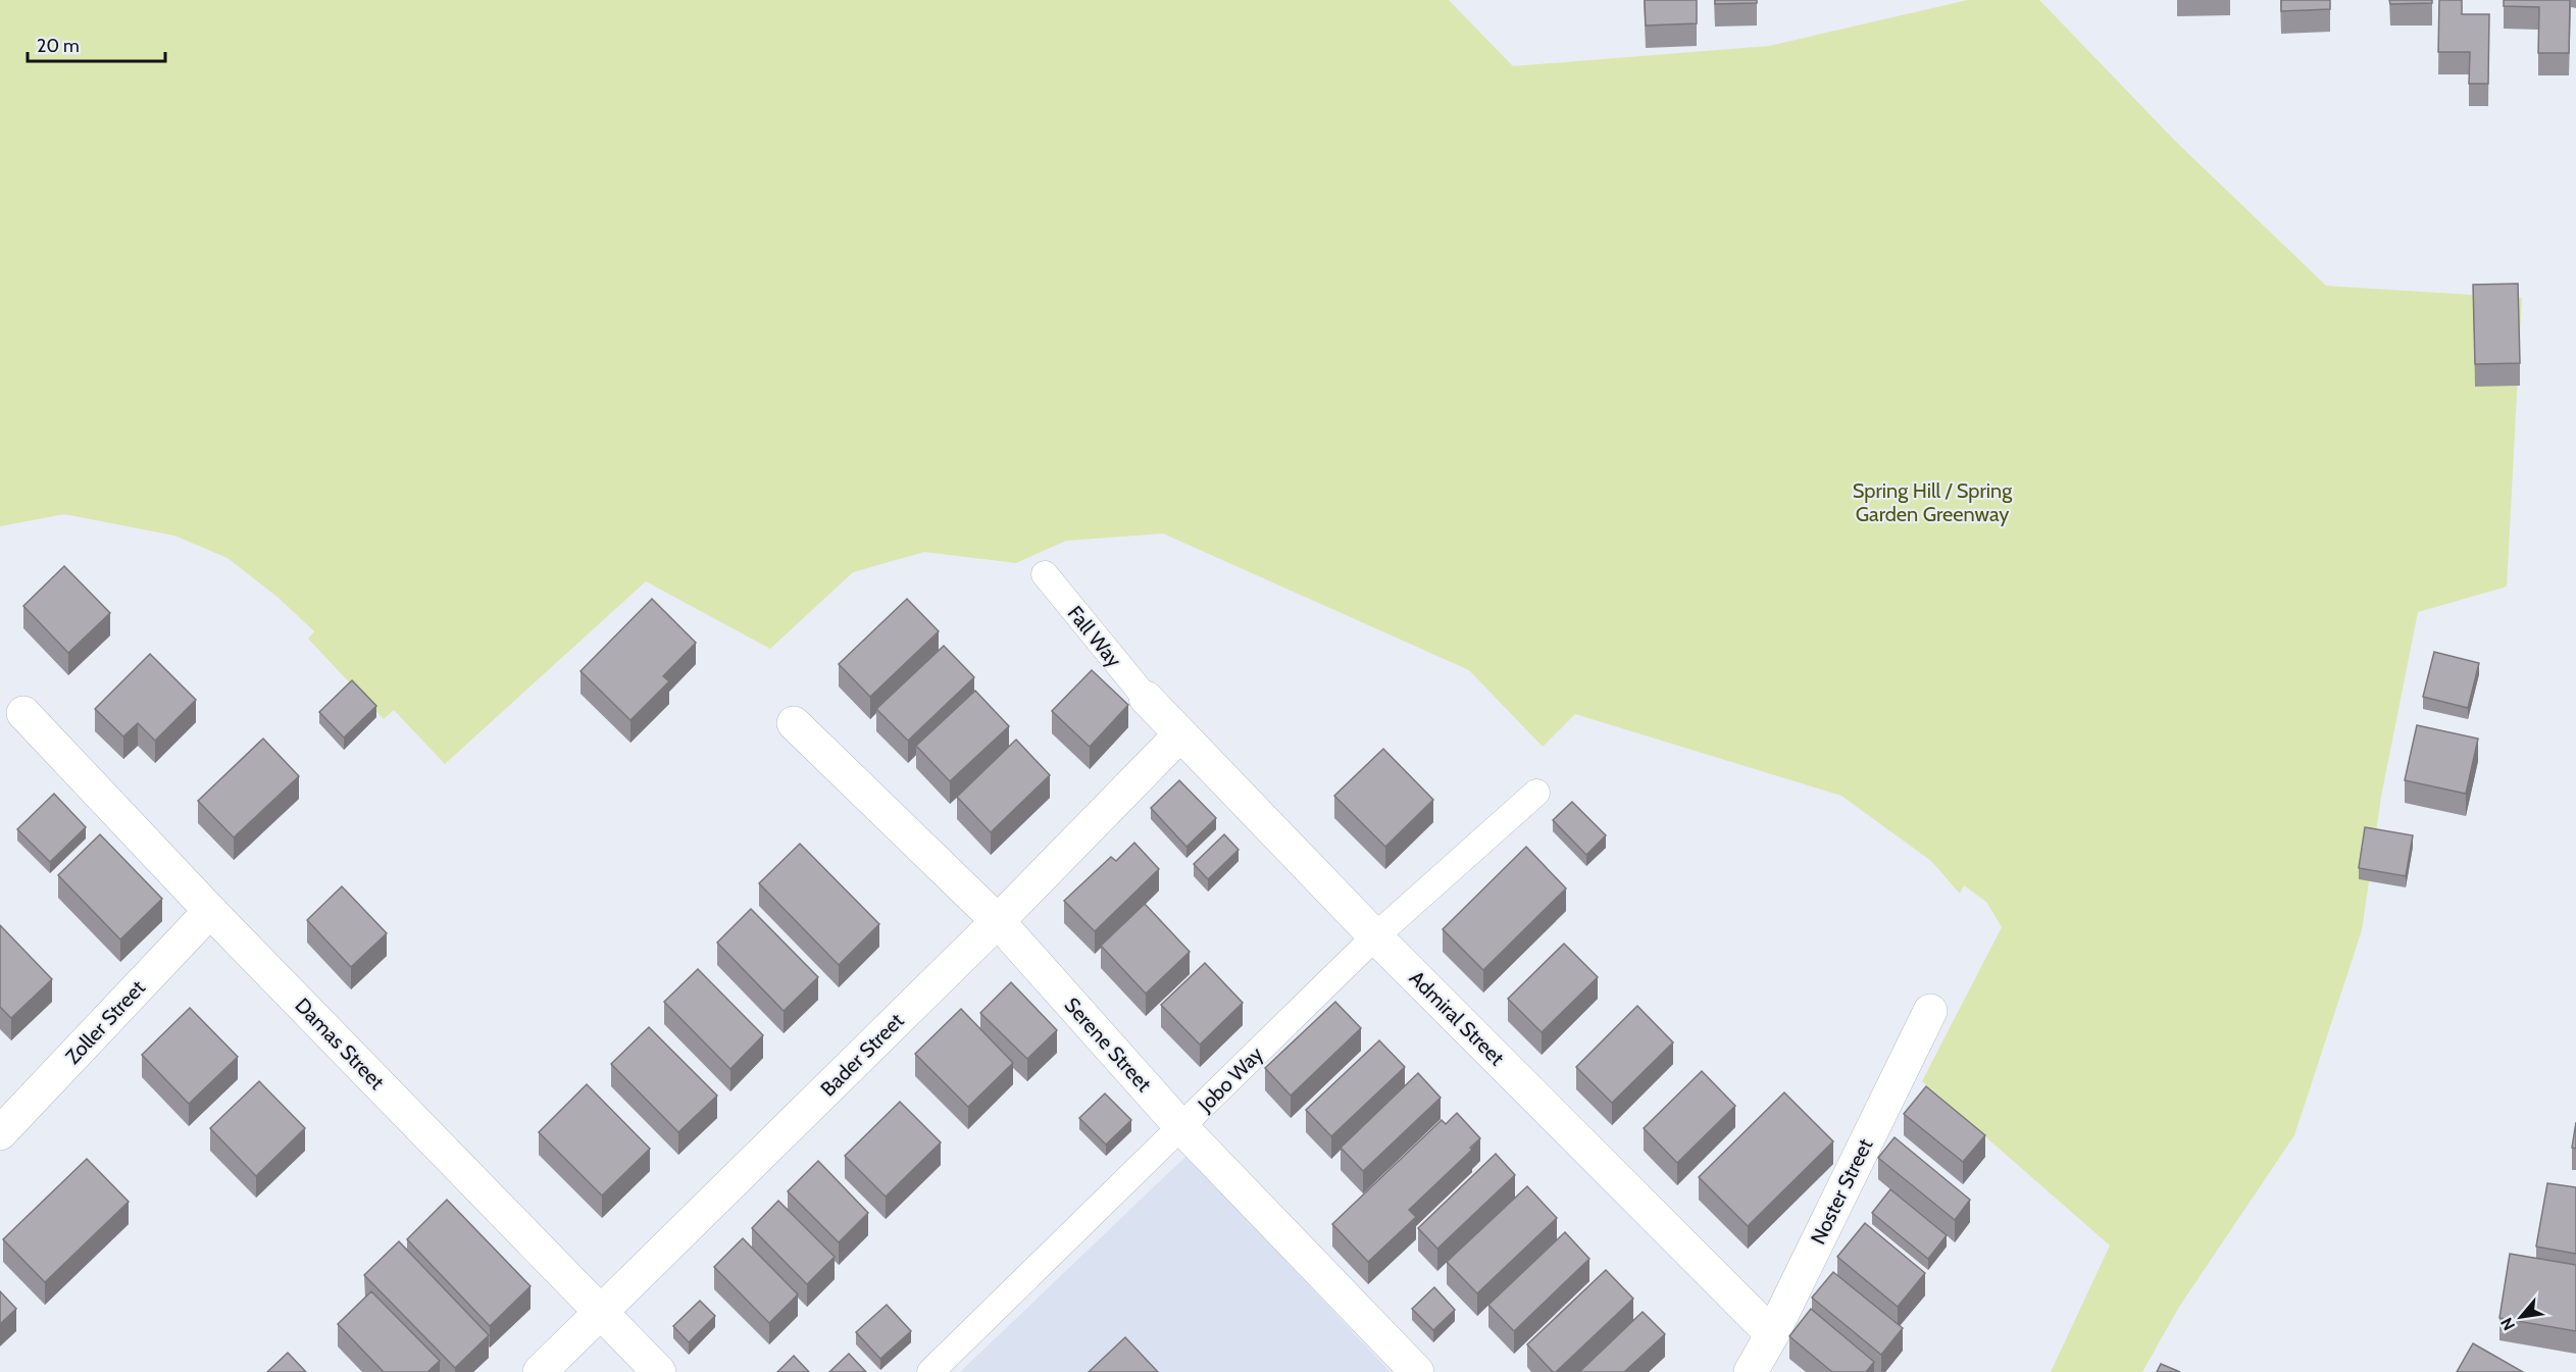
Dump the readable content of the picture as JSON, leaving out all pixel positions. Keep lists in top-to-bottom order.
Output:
{
  "streets": {
    "street": [
      "Admiral Street",
      "Zoller Street",
      "Damas Street",
      "Serene Street",
      "Bader Street",
      "Noster Street"
    ],
    "lane": ["Fall Way", "Jobo Way"]
  },
  "crossings": [
    ["Fall Way", "Admiral Street"],
    ["Admiral Street", "Bader Street"],
    ["Admiral Street", "Jobo Way"],
    ["Admiral Street", "Noster Street"],
    ["Zoller Street", "Damas Street"],
    ["Damas Street", "Bader Street"],
    ["Serene Street", "Bader Street"],
    ["Serene Street", "Jobo Way"]
  ],
  "parks": ["Spring Hill / Spring Garden Greenway"],
  "scale_bar": "20 m",
  "north": "bottom left"
}
